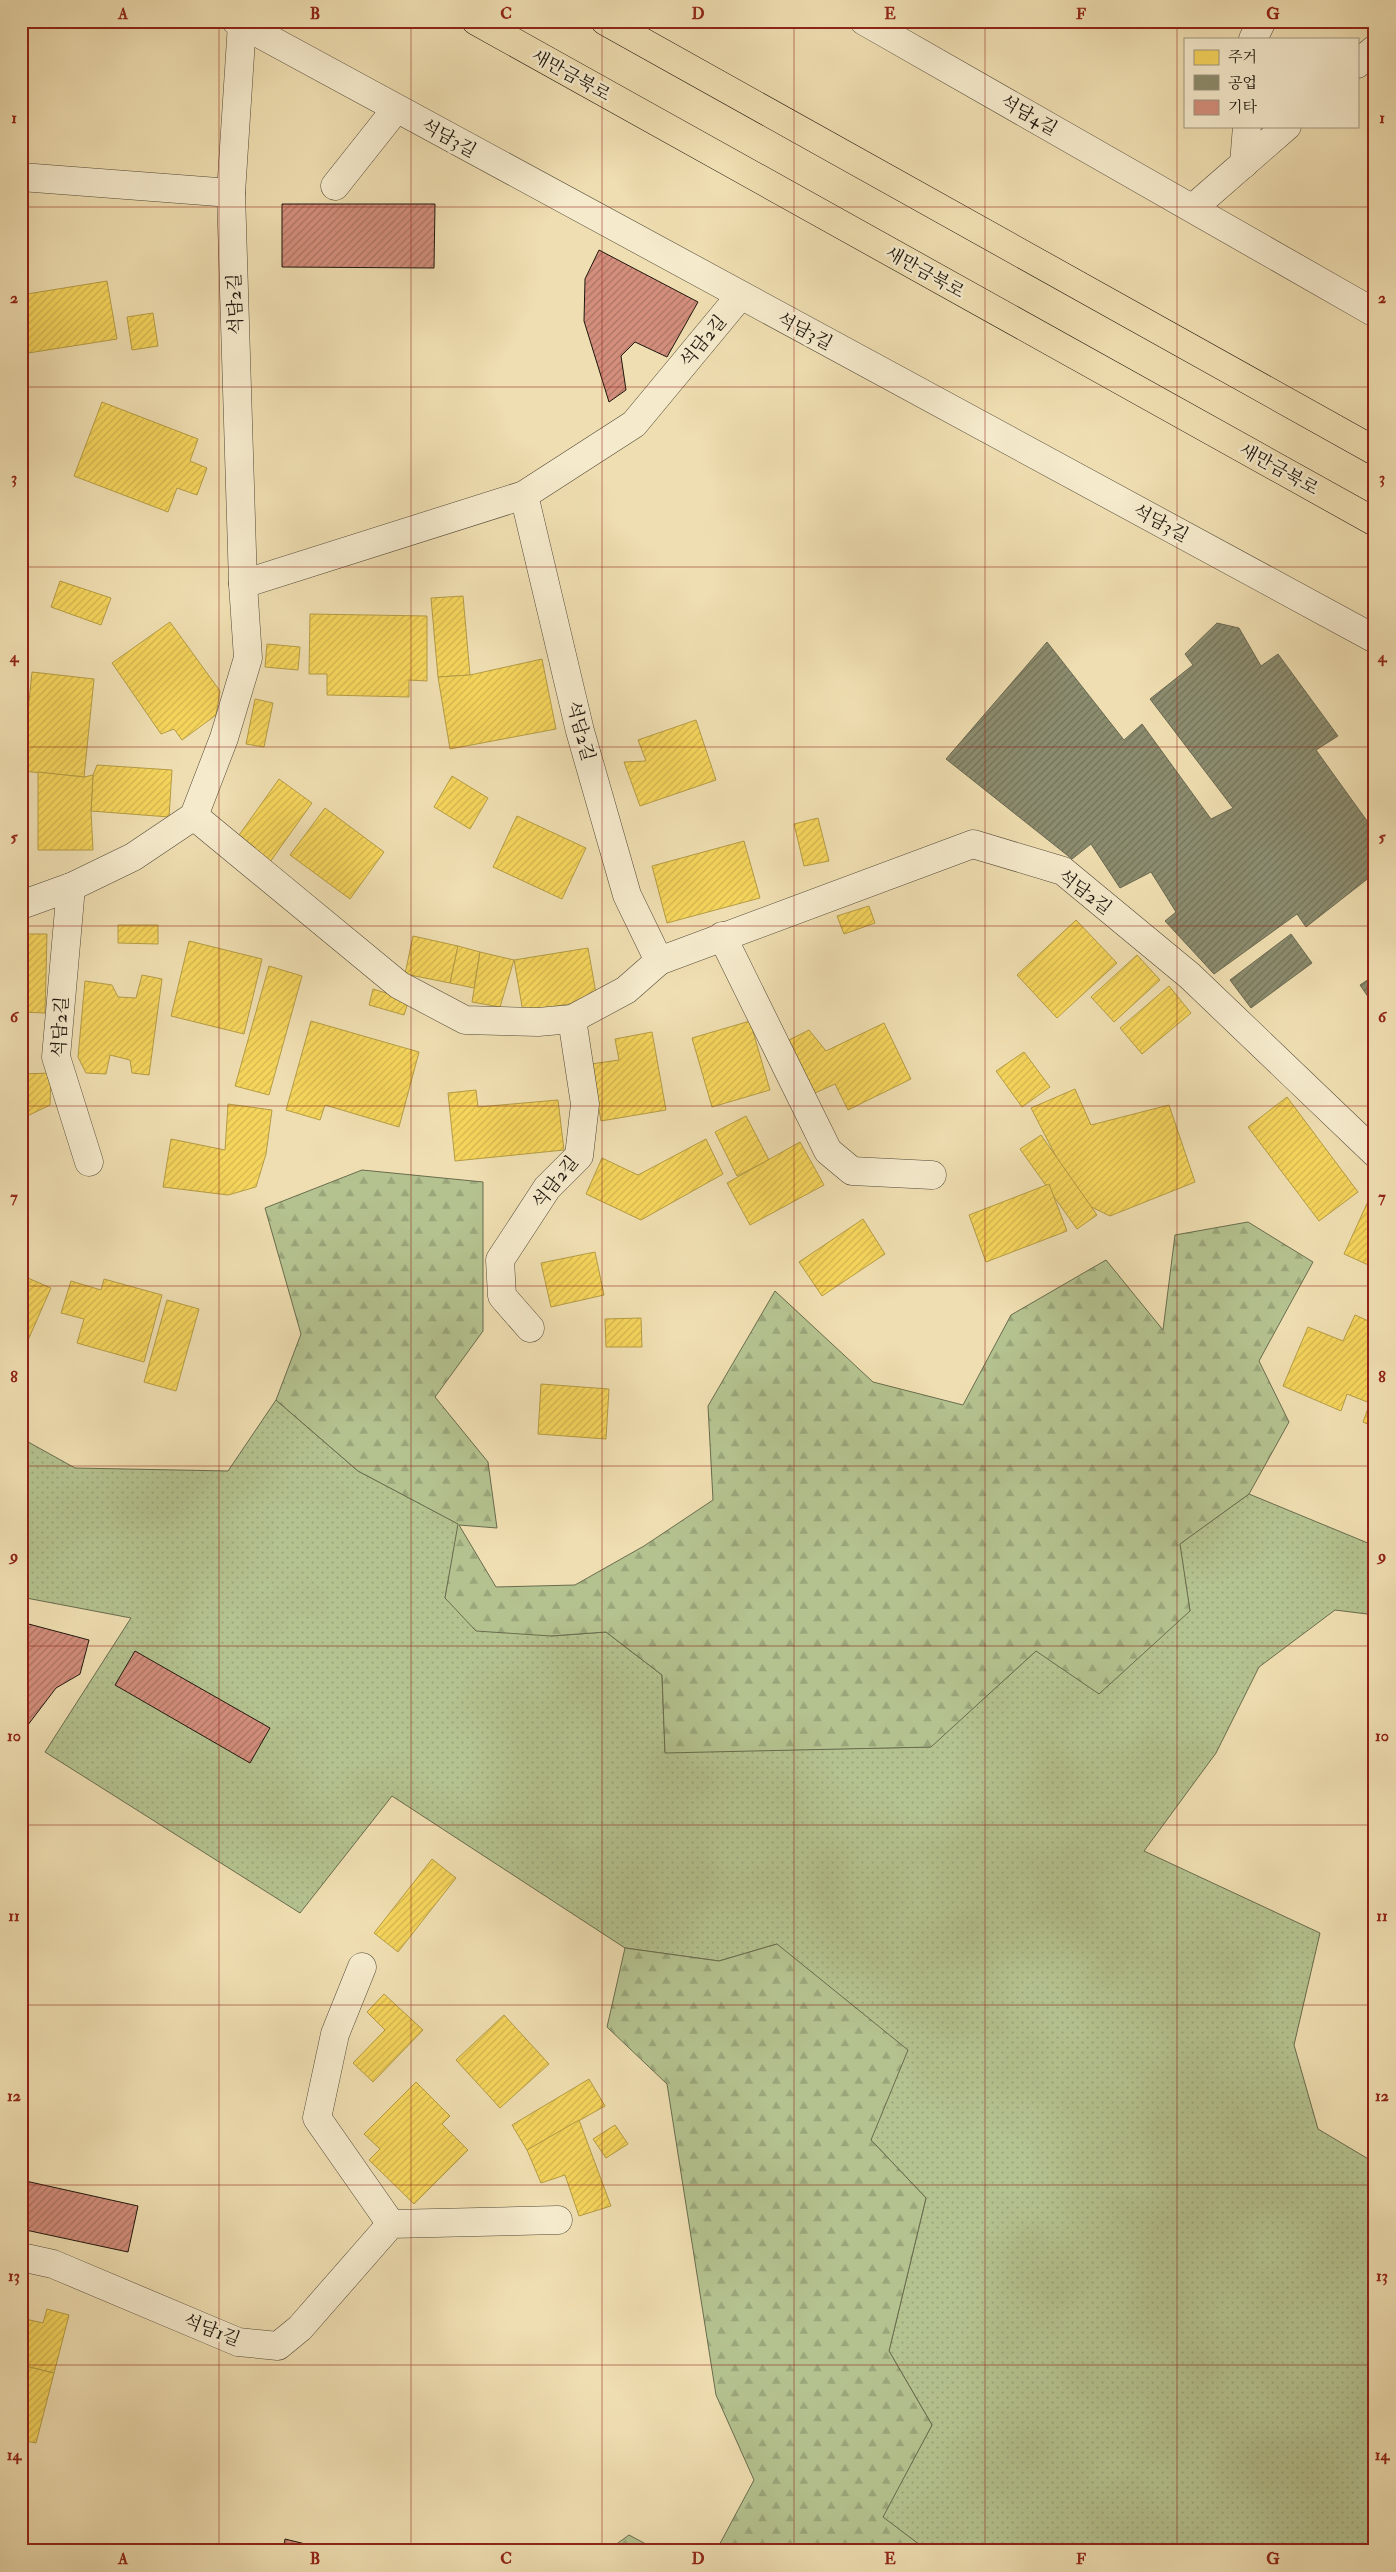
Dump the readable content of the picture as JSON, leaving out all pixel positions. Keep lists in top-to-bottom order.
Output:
{
  "streets": {
    "highway": ["새만금북로"],
    "street": [
      "석담4길",
      "석담3길",
      "석담2길",
      "석담1길"
    ]
  },
  "crossings": [
    ["석담3길", "석담2길"]
  ],
  "legend": ["주거", "공업", "기타"],
  "grid": {
    "columns": [
      "A",
      "B",
      "C",
      "D",
      "E",
      "F",
      "G"
    ],
    "rows": [
      "1",
      "2",
      "3",
      "4",
      "5",
      "6",
      "7",
      "8",
      "9",
      "10",
      "11",
      "12",
      "13",
      "14"
    ]
  }
}
